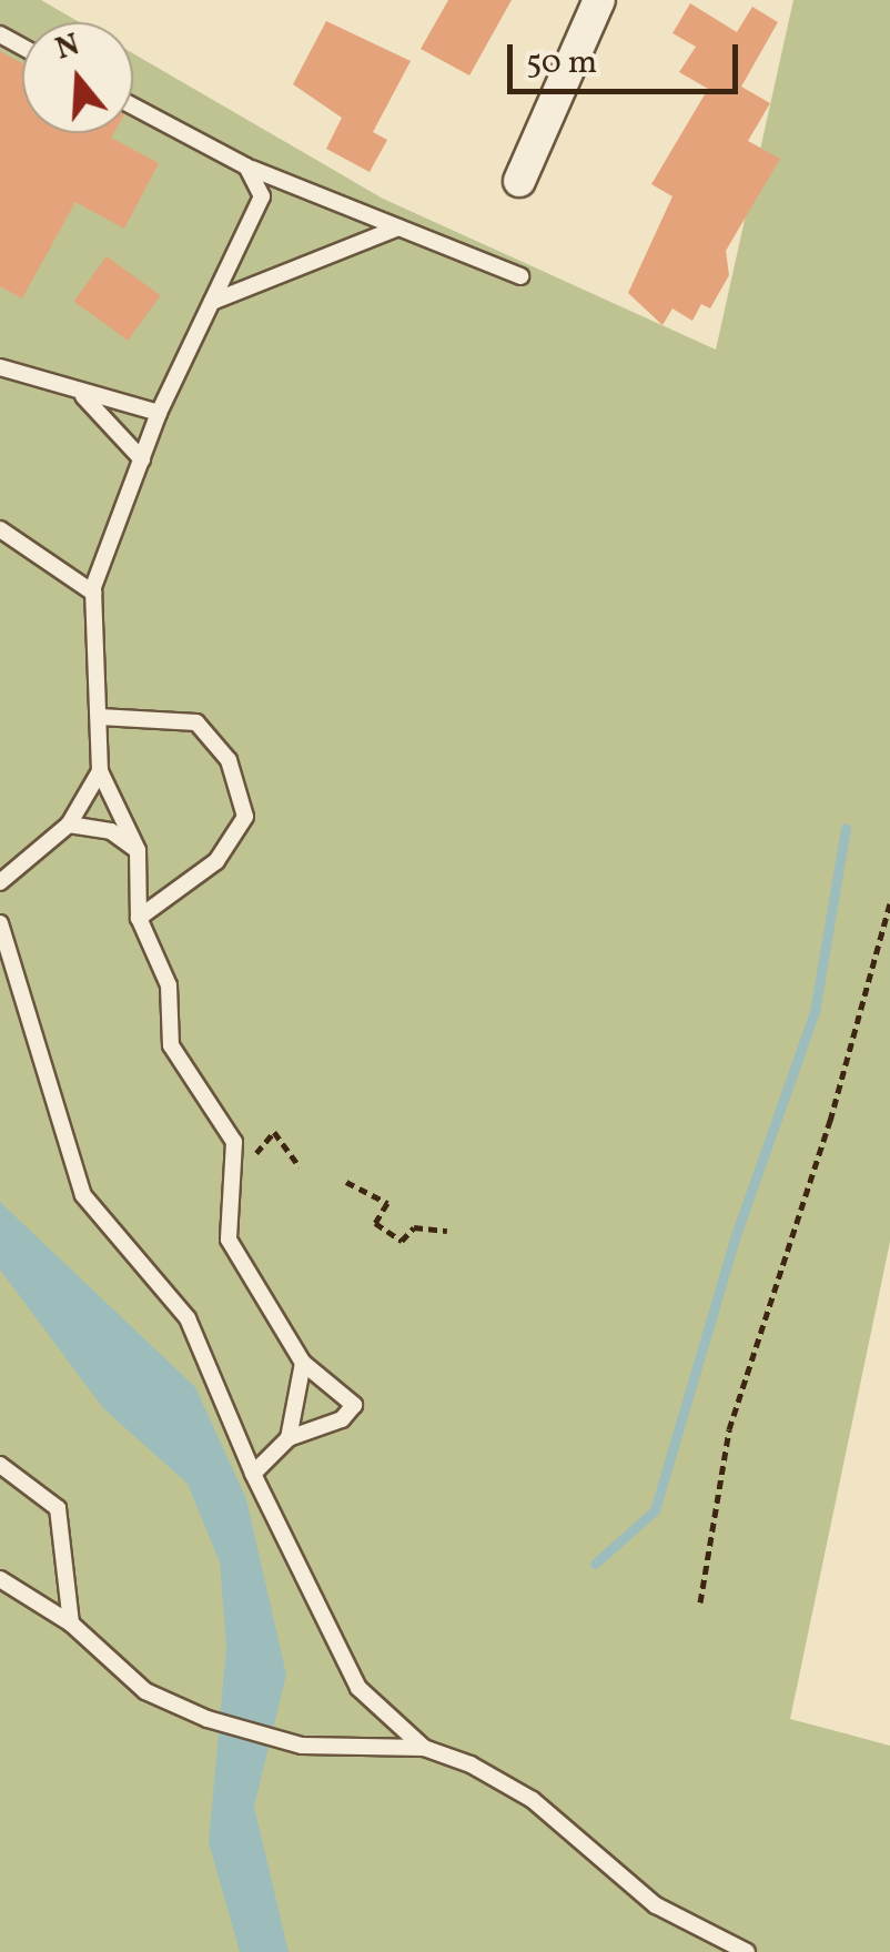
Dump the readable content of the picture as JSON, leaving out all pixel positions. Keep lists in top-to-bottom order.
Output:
{
  "scale_bar": "50 m",
  "north": "top"
}
